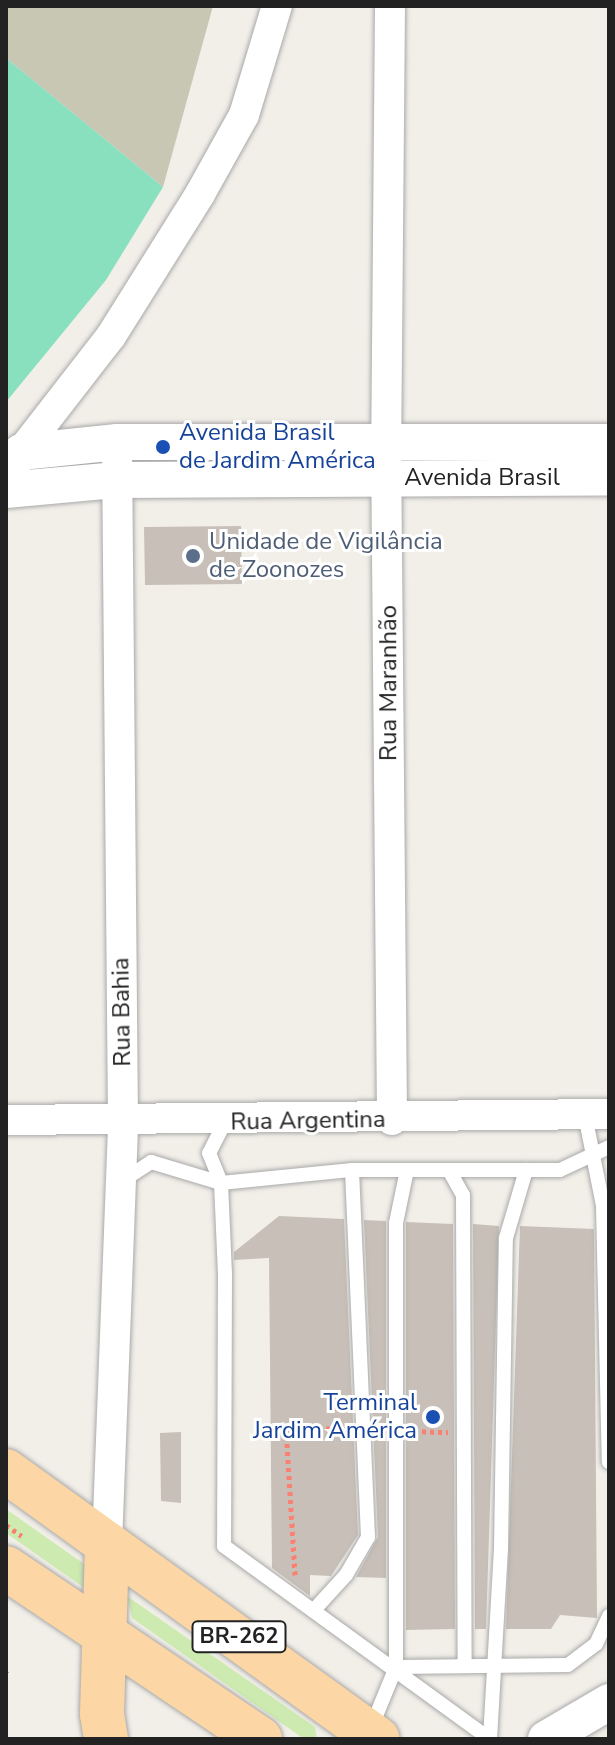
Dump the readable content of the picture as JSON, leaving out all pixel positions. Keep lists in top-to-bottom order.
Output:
{
  "streets": {
    "main road": ["BR-262"],
    "street": [
      "Avenida Brasil",
      "Rua Maranhão",
      "Rua Bahia",
      "Rua Argentina"
    ]
  },
  "crossings": [
    ["Avenida Brasil", "Rua Maranhão"],
    ["Avenida Brasil", "Rua Bahia"],
    ["Rua Maranhão", "Rua Argentina"],
    ["Rua Bahia", "Rua Argentina"],
    ["Rua Bahia", "BR-262"]
  ],
  "places": ["Avenida Brasil de Jardim América", "Unidade de Vigilância de Zoonozes", "Terminal Jardim América"]
}
